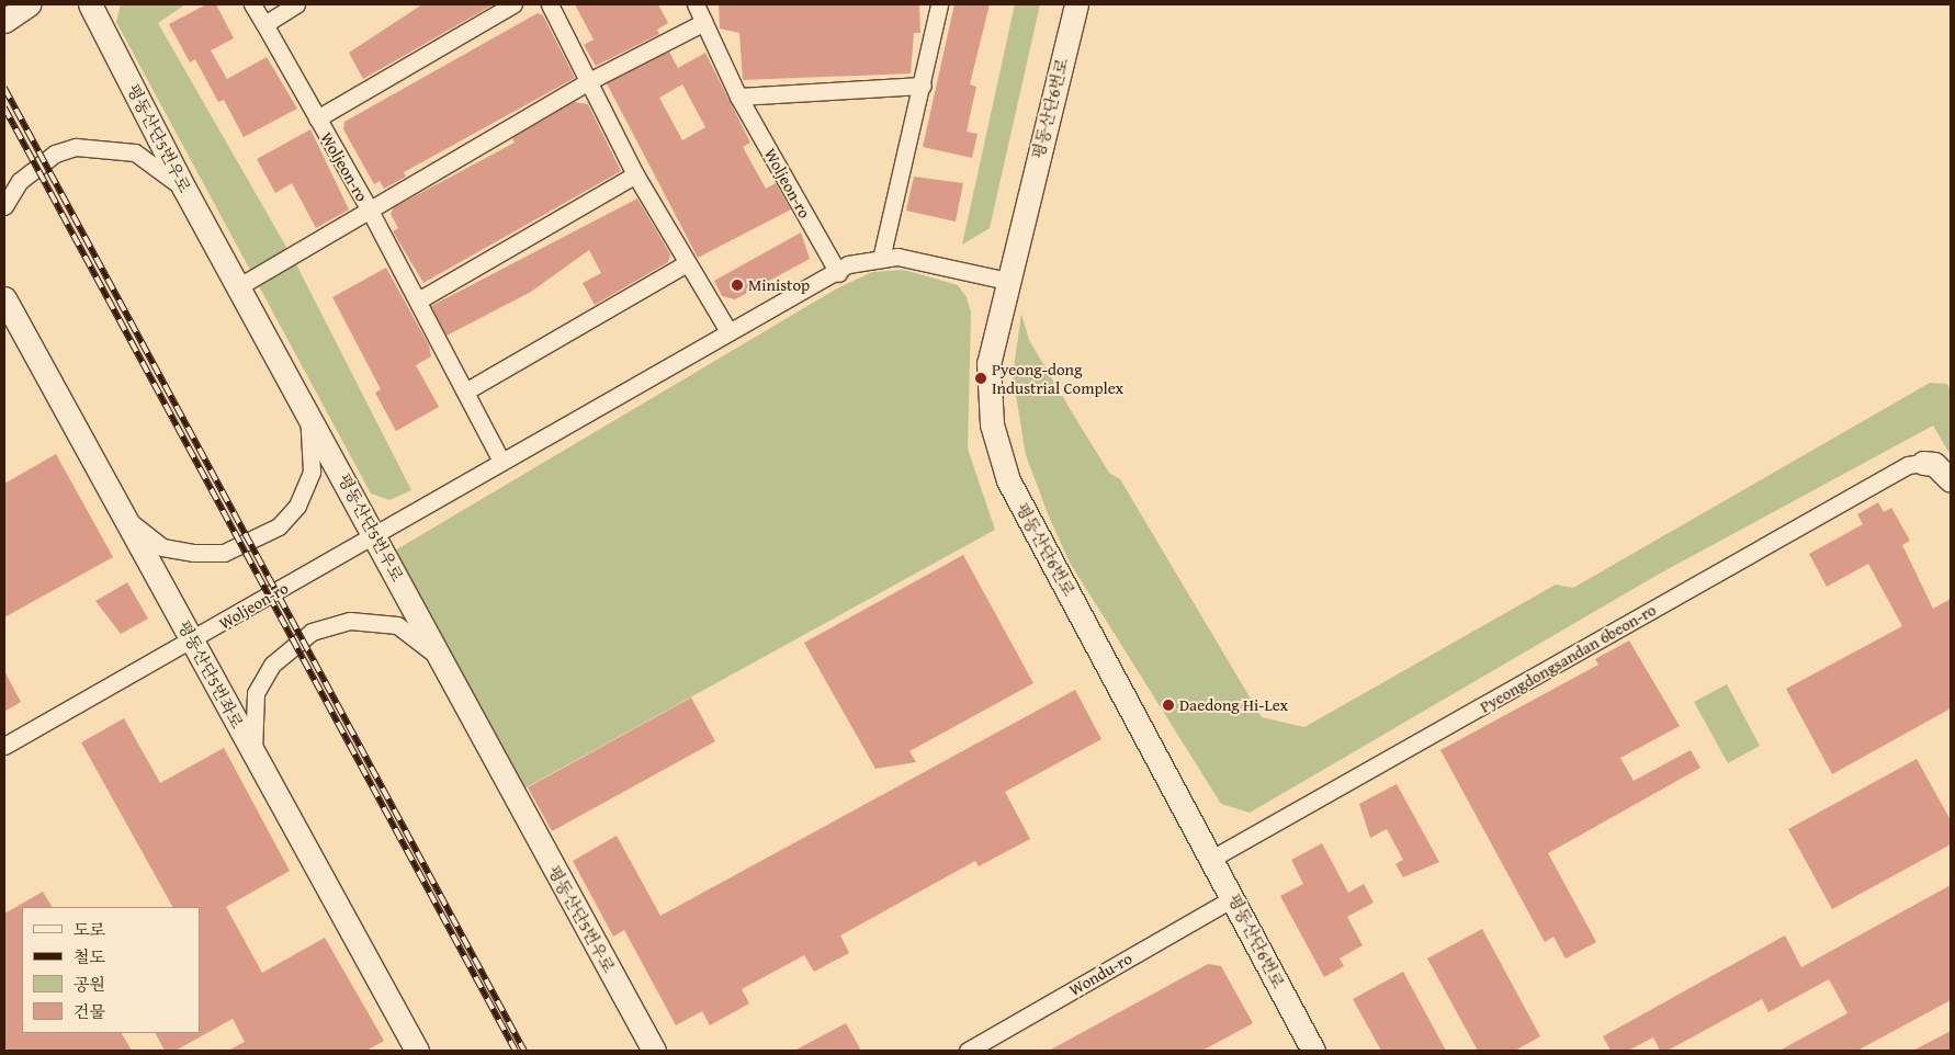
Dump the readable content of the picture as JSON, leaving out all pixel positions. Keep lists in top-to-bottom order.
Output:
{
  "streets": {
    "street": [
      "평동산단6번로",
      "평동산단5번우로",
      "Woljeon-ro",
      "Pyeongdongsandan 6beon-ro",
      "평동산단5번좌로",
      "Wondu-ro"
    ]
  },
  "crossings": [
    ["평동산단6번로", "Woljeon-ro"],
    ["평동산단6번로", "Pyeongdongsandan 6beon-ro"],
    ["평동산단6번로", "Wondu-ro"],
    ["평동산단5번우로", "Woljeon-ro"],
    ["Woljeon-ro", "평동산단5번좌로"]
  ],
  "places": ["Ministop", "Pyeong-dong Industrial Complex", "Daedong Hi-Lex"],
  "legend": [
    "도로",
    "철도",
    "공원",
    "건물"
  ]
}
